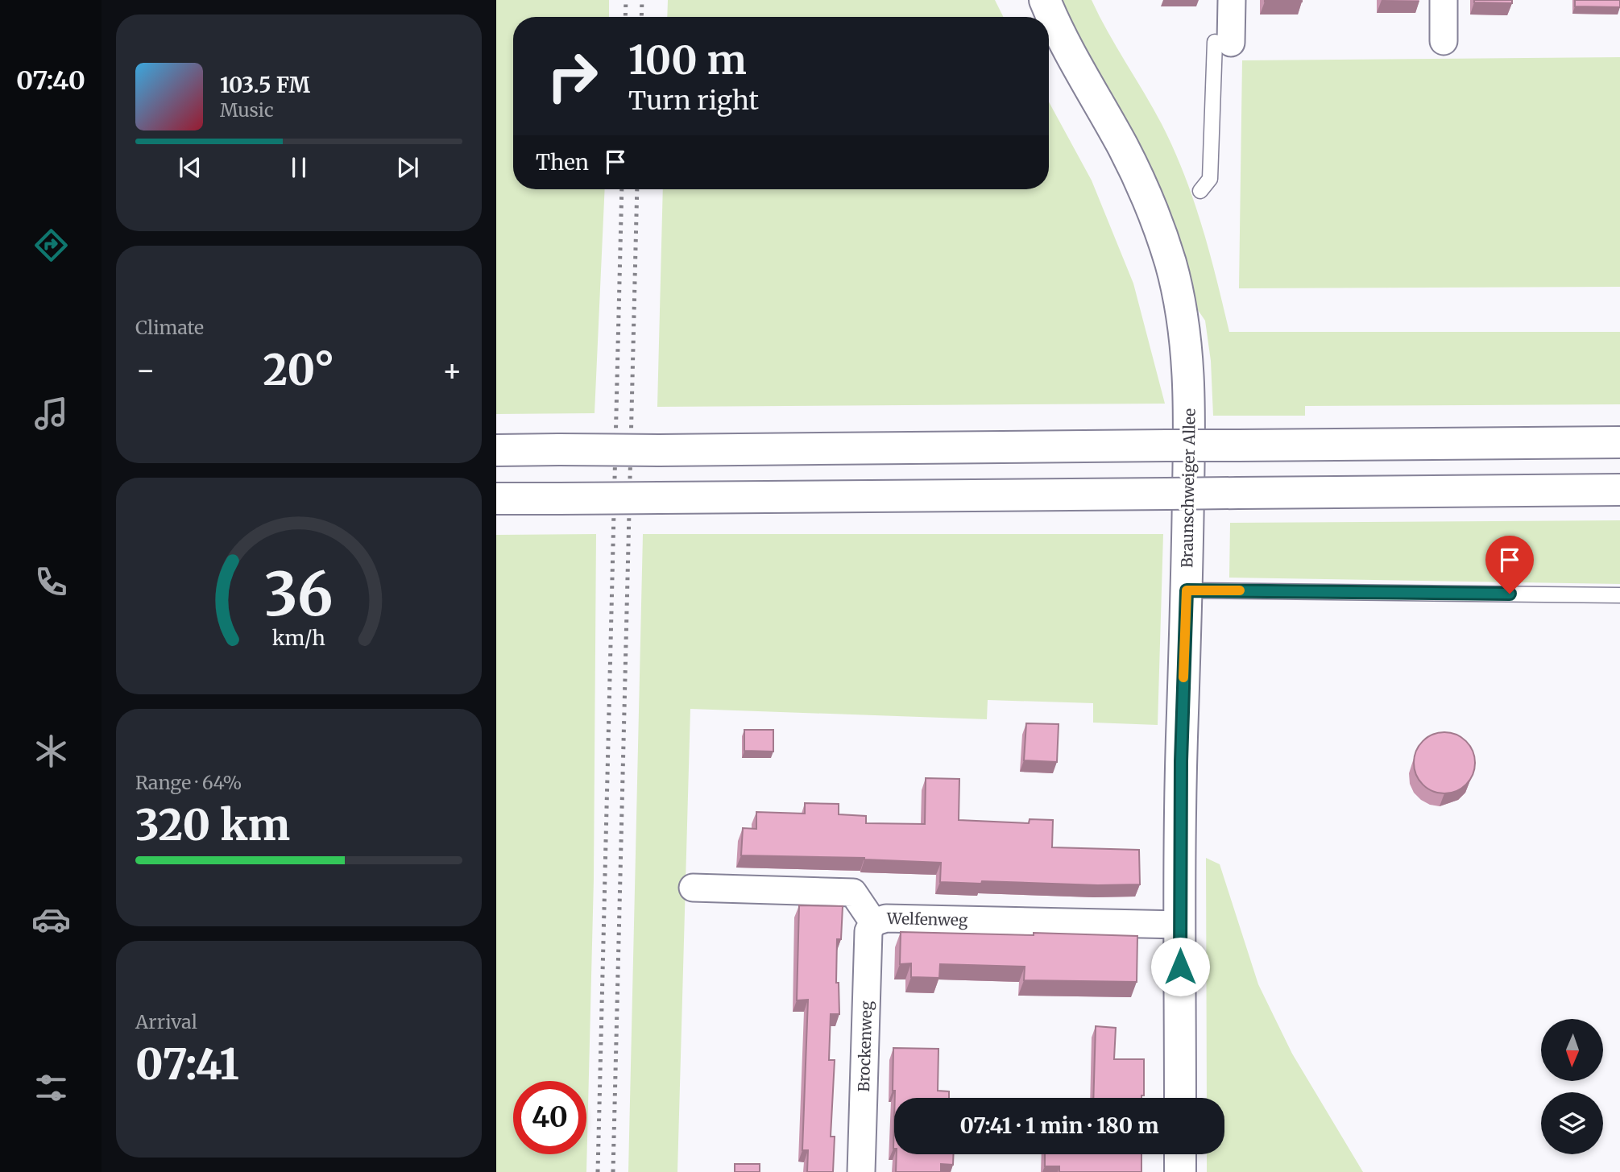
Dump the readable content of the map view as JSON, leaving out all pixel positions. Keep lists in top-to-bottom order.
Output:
{
  "streets": {
    "main road": ["Braunschweiger Allee"],
    "street": ["Welfenweg", "Brockenweg"]
  },
  "crossings": [
    ["Braunschweiger Allee", "Welfenweg"],
    ["Welfenweg", "Brockenweg"]
  ],
  "north": "bottom",
  "page": {
    "tabs": "07:40",
    "turn": ["100 m", "Turn right"],
    "song": ["103.5 FM", "Music"],
    "then": "Then",
    "tile": [
      "Climate",
      ["Range · 64%", "320 km"],
      ["Arrival", "07:41"]
    ],
    "heat": ["−", "20°", "+"],
    "limit": "40",
    "trip": "07:41 · 1 min · 180 m",
    "gauge": ["36", "km/h"]
  }
}
